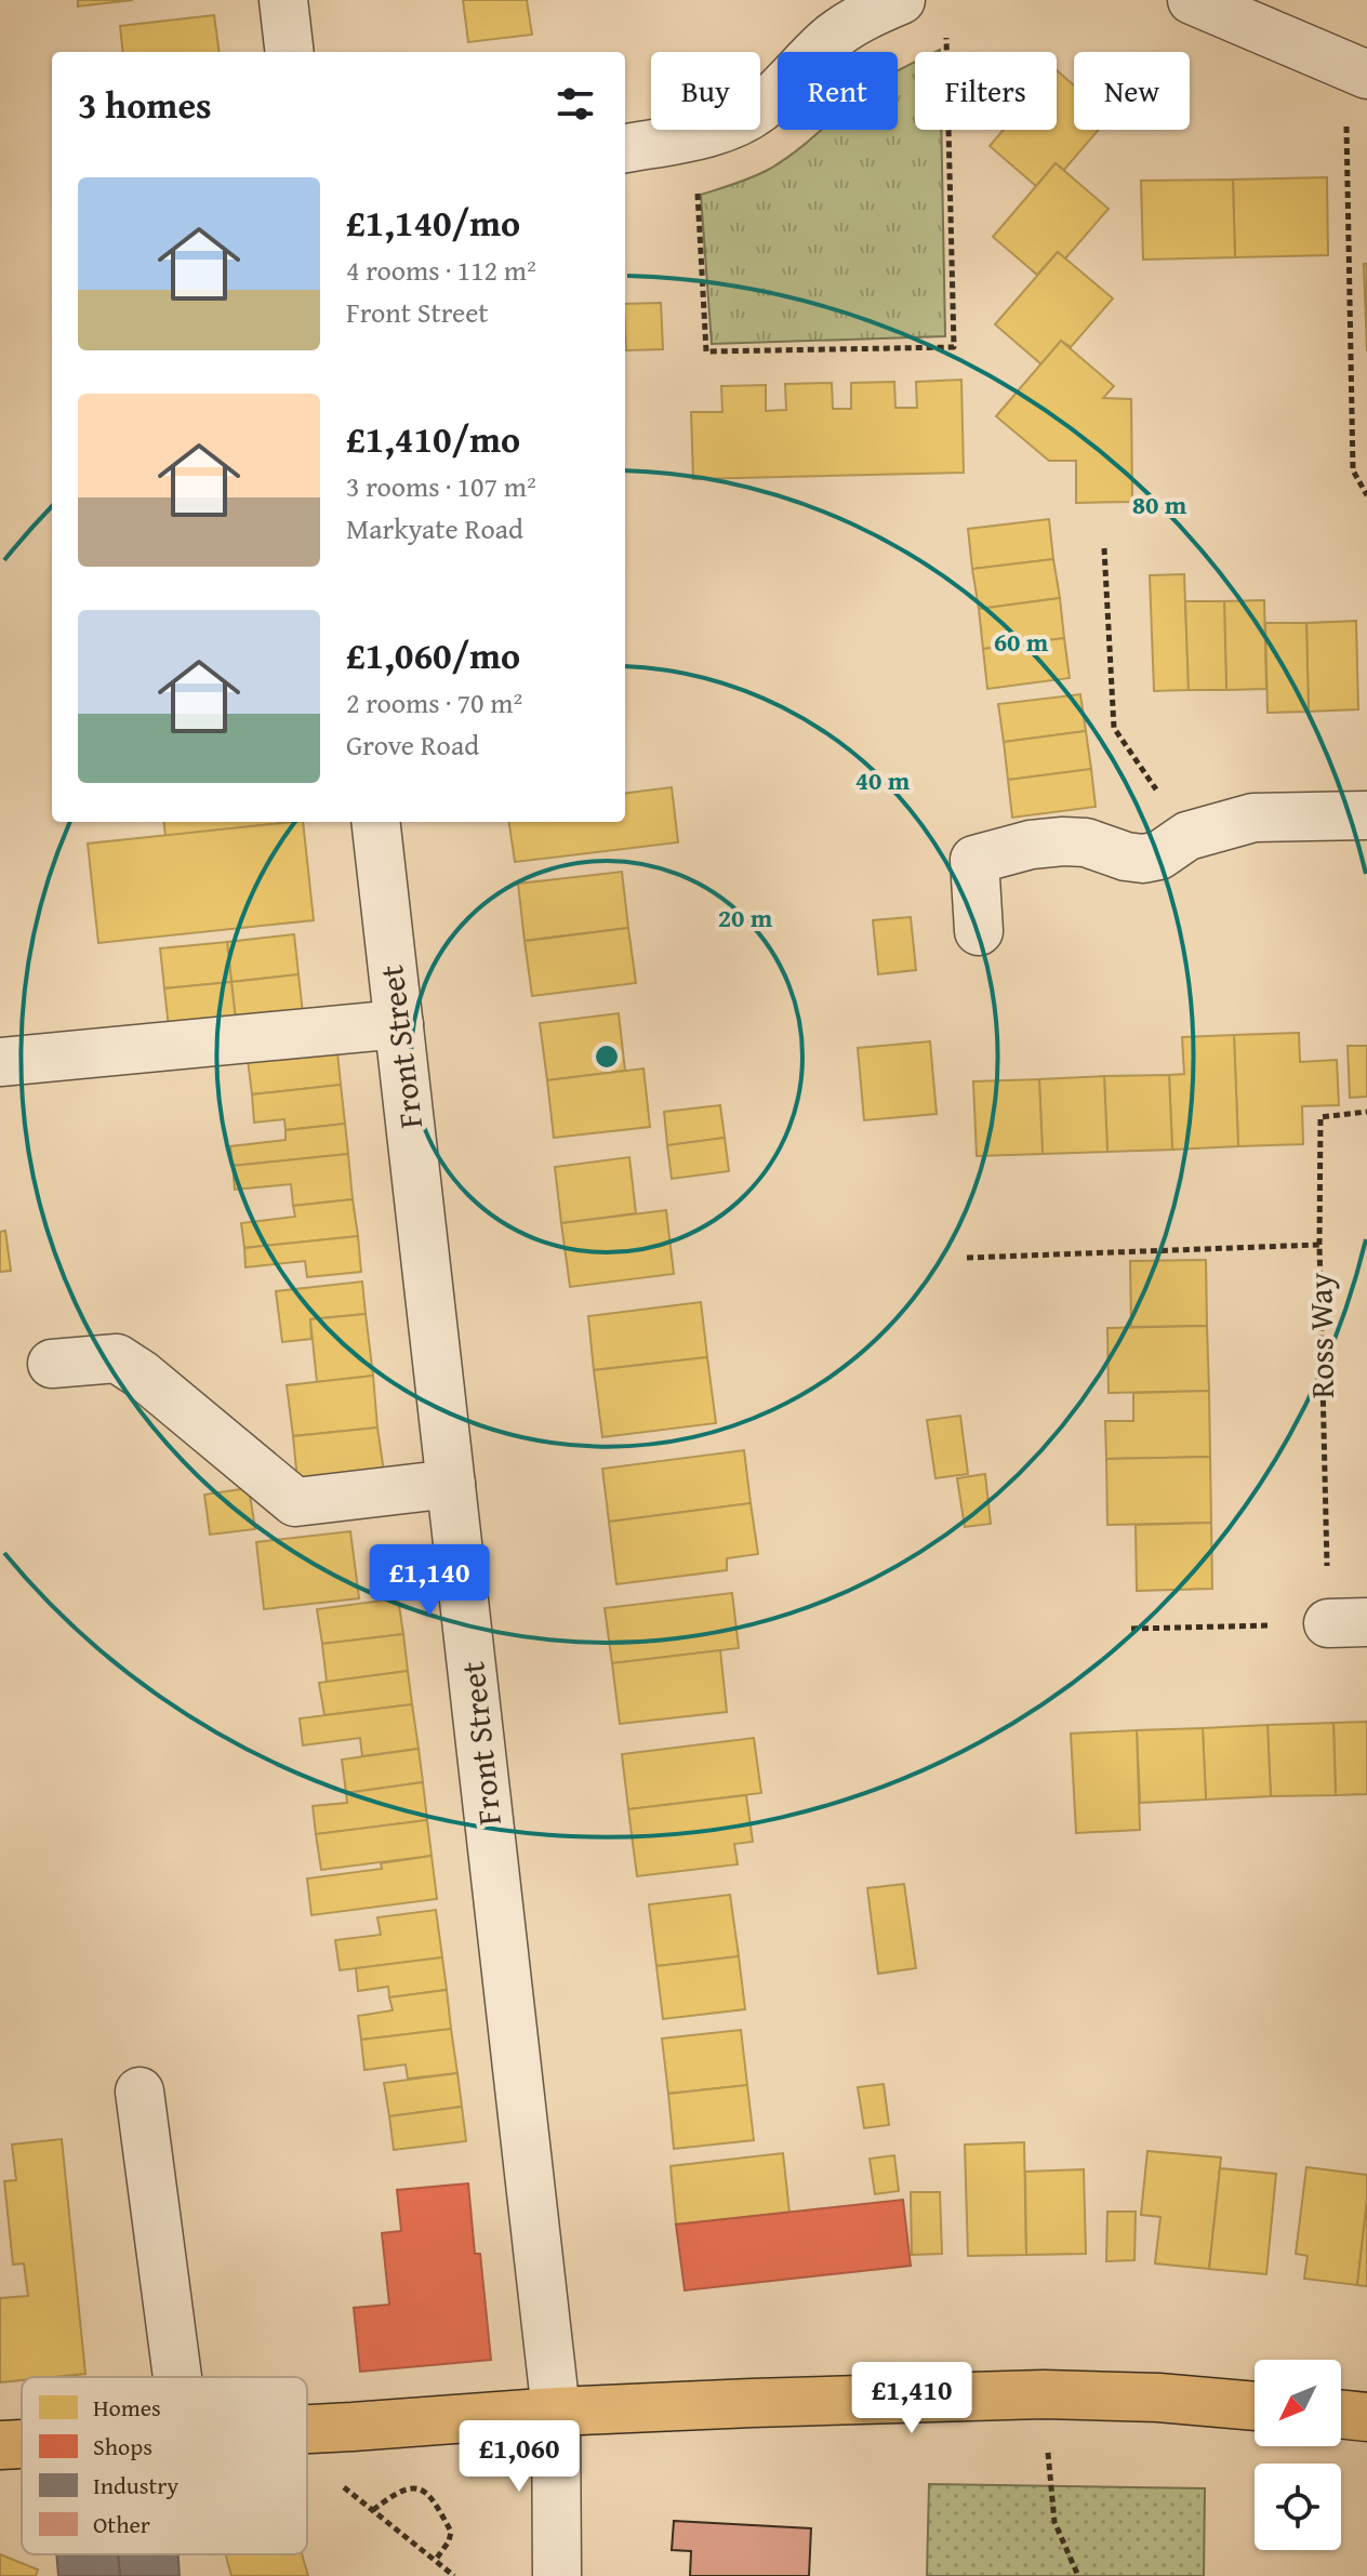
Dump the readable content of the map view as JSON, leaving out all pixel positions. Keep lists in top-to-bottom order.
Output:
{
  "streets": {
    "street": ["Front Street"],
    "path": ["Ross Way"]
  },
  "legend": [
    "Homes",
    "Shops",
    "Industry",
    "Other"
  ],
  "north": "bottom left",
  "page": {
    "chip": [
      "Buy",
      "Rent",
      "Filters",
      "New"
    ],
    "heading": "3 homes",
    "list": [
      {
        "name": "£1,140/mo",
        "note": "4 rooms · 112 m² · Front Street"
      },
      {
        "name": "£1,410/mo",
        "note": "3 rooms · 107 m² · Markyate Road"
      },
      {
        "name": "£1,060/mo",
        "note": "2 rooms · 70 m² · Grove Road"
      }
    ],
    "price": ["£1,140", "£1,410", "£1,060"]
  },
  "rings": [
    "80 m",
    "60 m",
    "40 m",
    "20 m"
  ]
}
